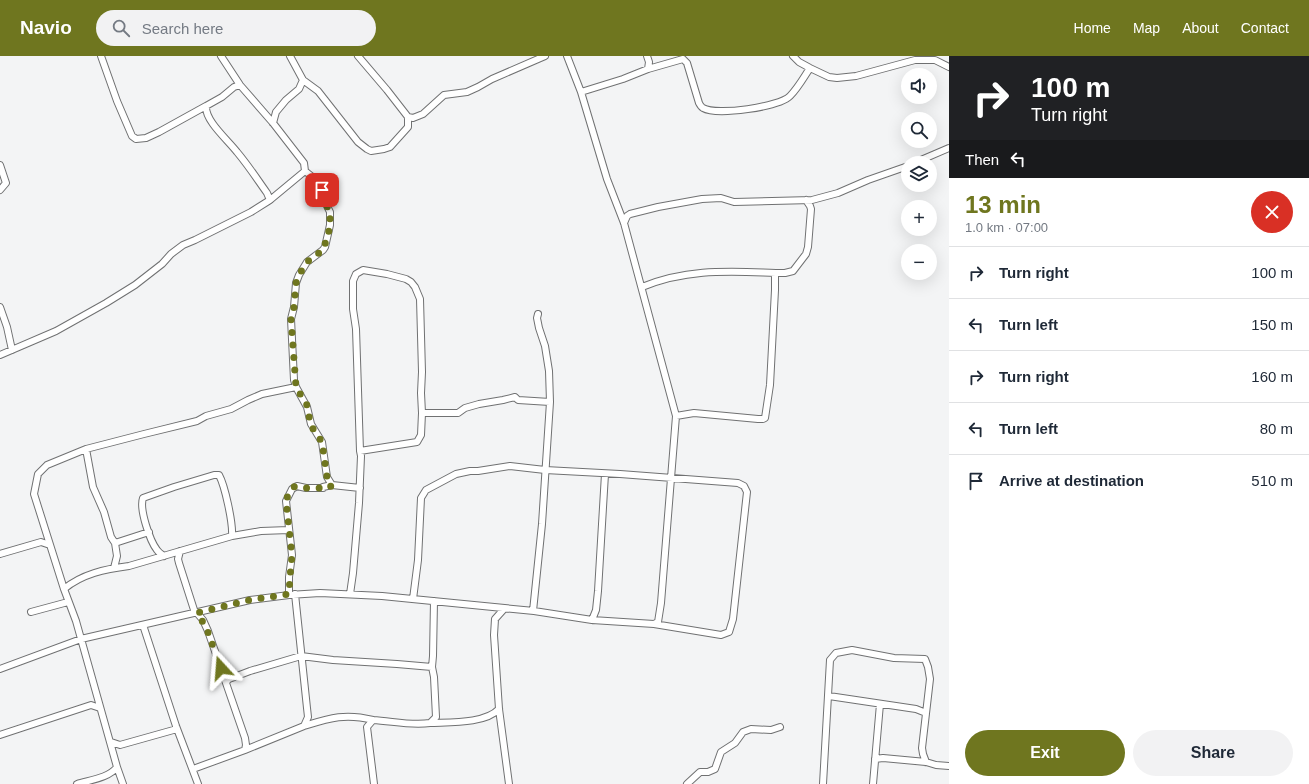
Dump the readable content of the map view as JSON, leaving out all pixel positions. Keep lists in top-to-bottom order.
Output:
{
  "page": {
    "header": "Navio",
    "search": "Search here",
    "nav": [
      "Home",
      "Map",
      "About",
      "Contact"
    ],
    "turn": ["100 m", "Turn right"],
    "map_buttons": ["+", "−"],
    "then": "Then",
    "heading": ["13 min", "1.0 km · 07:00"],
    "list": [
      {
        "name": "Turn right",
        "value": "100 m"
      },
      {
        "name": "Turn left",
        "value": "150 m"
      },
      {
        "name": "Turn right",
        "value": "160 m"
      },
      {
        "name": "Turn left",
        "value": "80 m"
      },
      {
        "name": "Arrive at destination",
        "value": "510 m"
      }
    ],
    "buttons": ["Exit", "Share"]
  }
}
